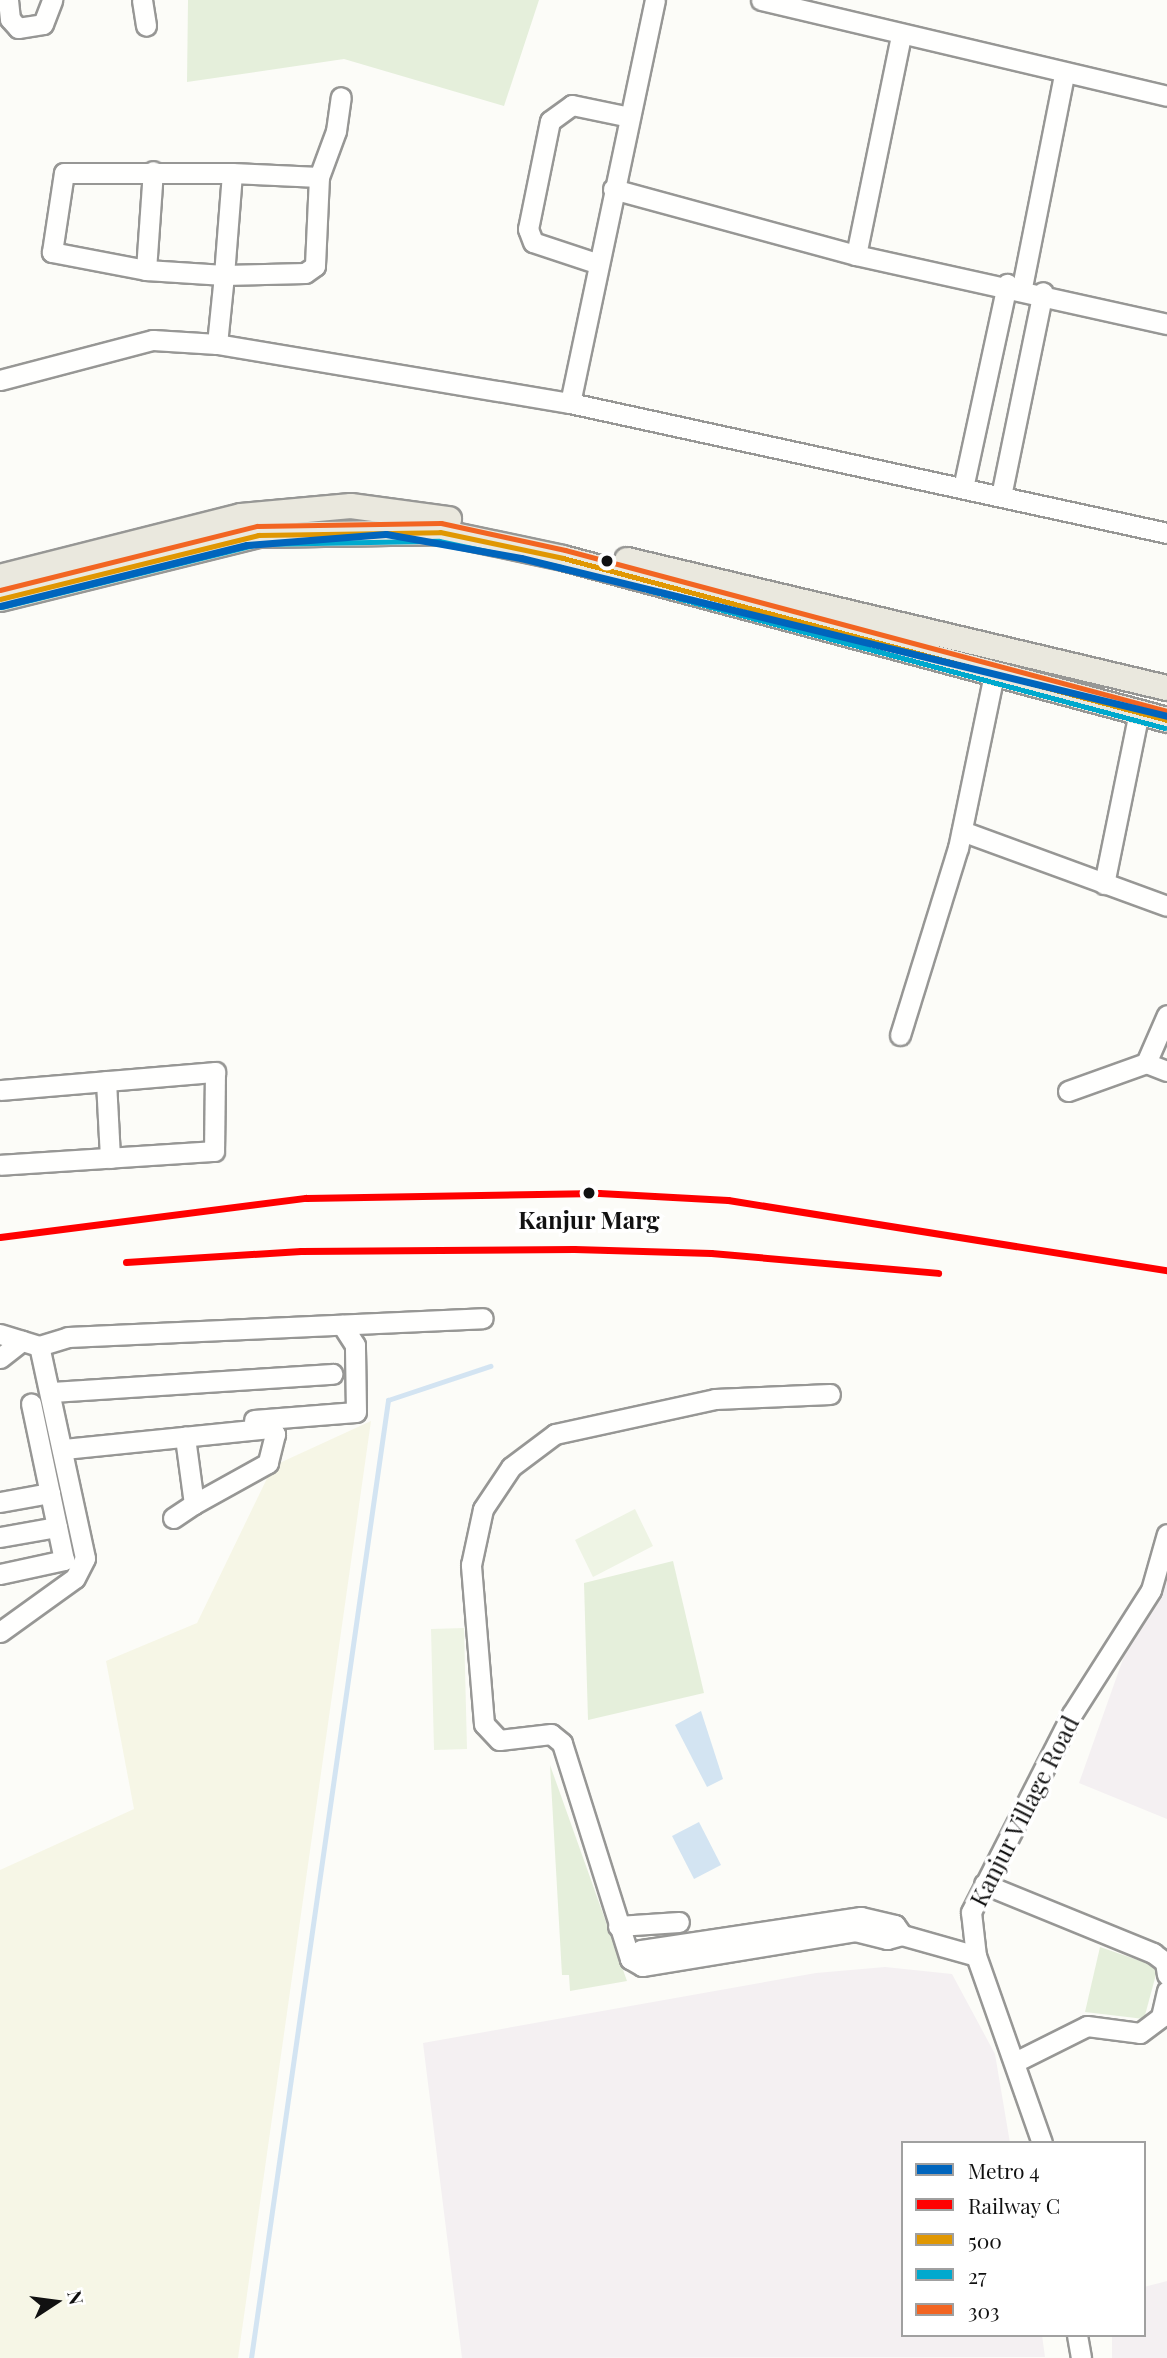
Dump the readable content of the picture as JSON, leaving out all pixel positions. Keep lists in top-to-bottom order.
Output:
{
  "streets": {
    "street": ["Kanjur Village Road"]
  },
  "places": ["Kanjur Marg"],
  "lines": [
    "transit line 303",
    "transit line 500",
    "metro line 4",
    "transit line 27",
    "rail line C"
  ],
  "legend": [
    "Metro 4",
    "Railway C",
    "500",
    "27",
    "303"
  ],
  "north": "right"
}
